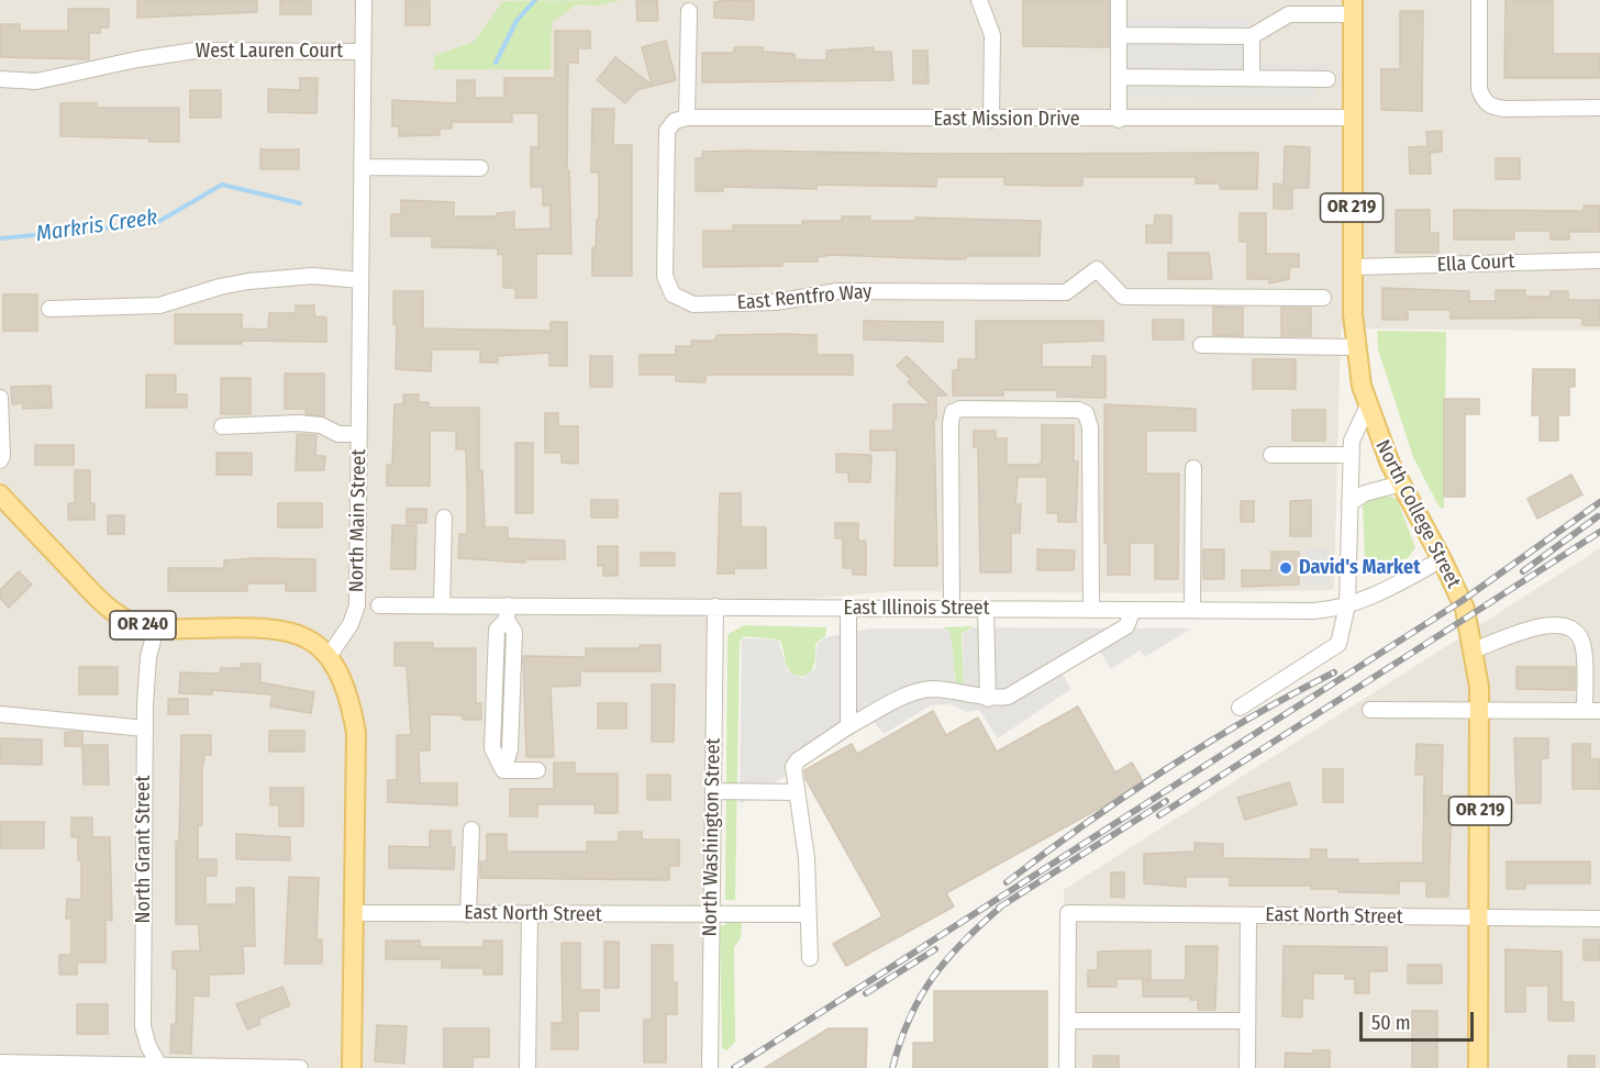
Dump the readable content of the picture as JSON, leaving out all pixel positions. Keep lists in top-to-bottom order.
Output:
{
  "streets": {
    "main road": ["OR 219", "North College Street", "OR 240"],
    "street": [
      "West Lauren Court",
      "East Mission Drive",
      "Ella Court",
      "East Rentfro Way",
      "North Main Street",
      "East Illinois Street",
      "North Washington Street",
      "North Grant Street",
      "East North Street"
    ]
  },
  "crossings": [
    ["West Lauren Court", "North Main Street"],
    ["East Mission Drive", "East Rentfro Way"],
    ["East Mission Drive", "North College Street"],
    ["Ella Court", "North College Street"],
    ["North College Street", "East Illinois Street"],
    ["North College Street", "East North Street"],
    ["North Main Street", "OR 240"],
    ["East Illinois Street", "North Washington Street"],
    ["OR 240", "North Grant Street"],
    ["North Washington Street", "East North Street"]
  ],
  "water": ["Markris Creek"],
  "places": ["David's Market"],
  "scale_bar": "50 m"
}
